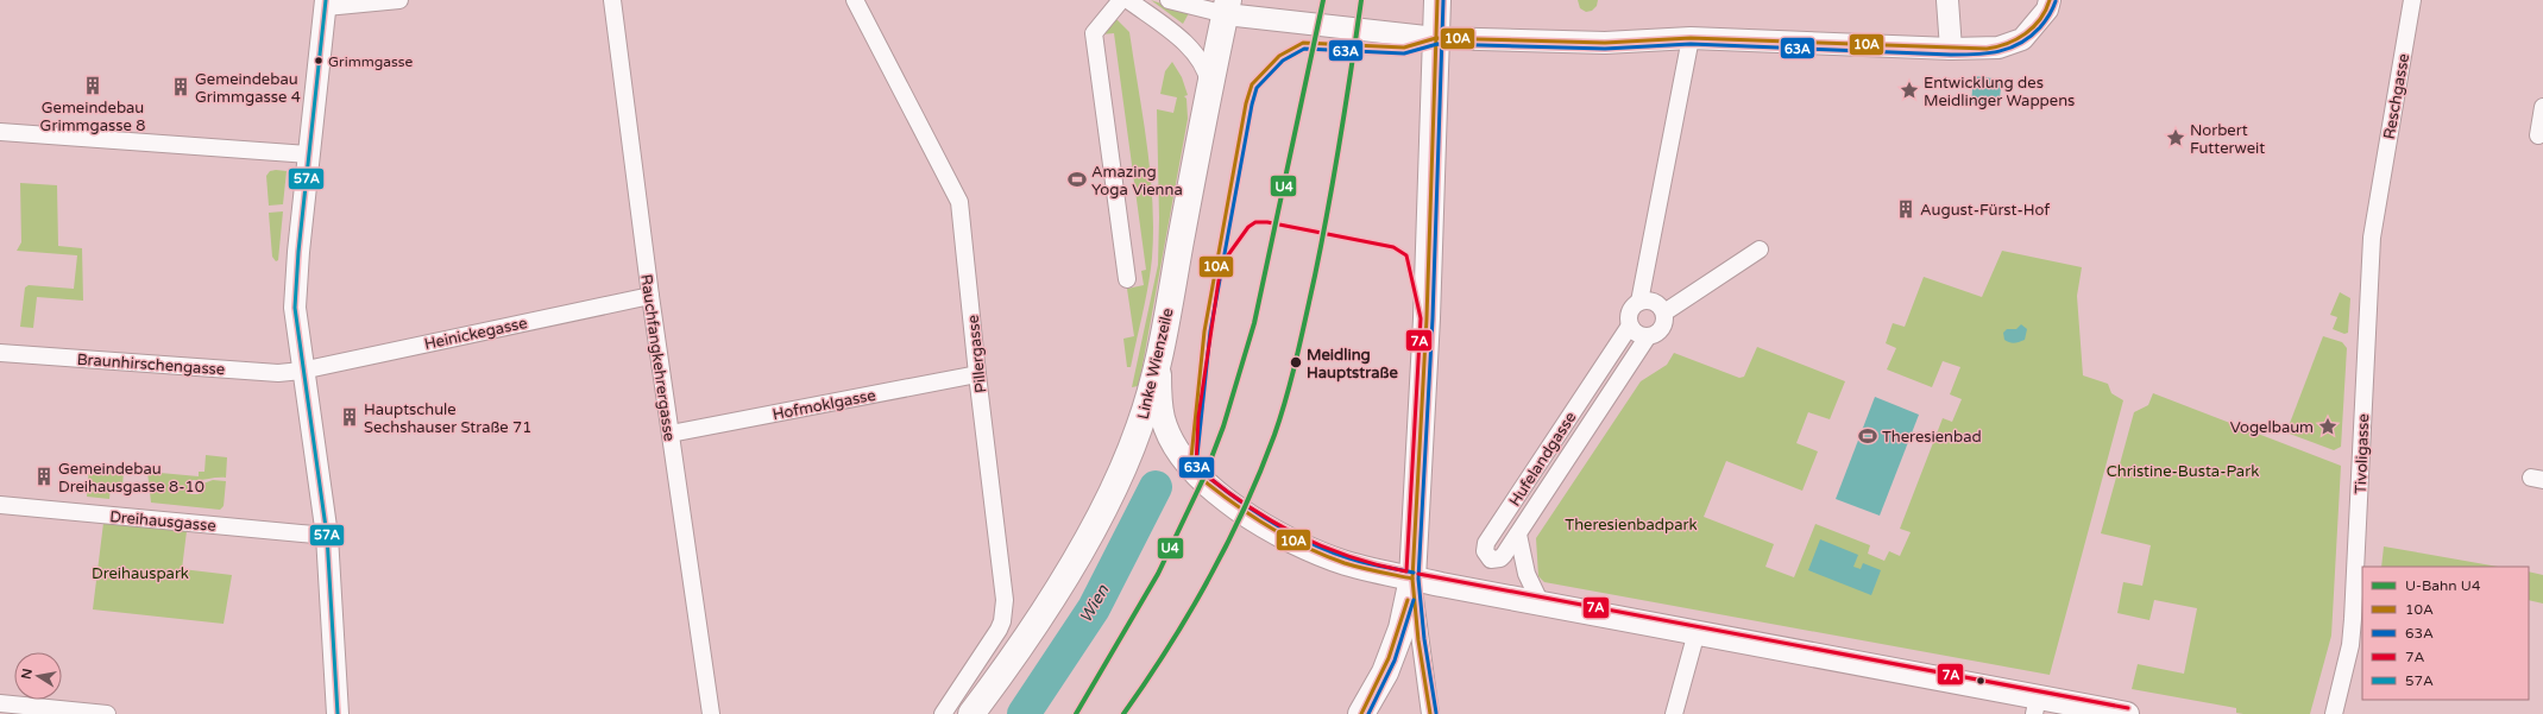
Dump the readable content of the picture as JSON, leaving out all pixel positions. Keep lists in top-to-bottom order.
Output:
{
  "streets": {
    "main road": ["Linke Wienzeile"],
    "street": [
      "Reschgasse",
      "Heinickegasse",
      "Pillergasse",
      "Rauchfangkehrergasse",
      "Braunhirschengasse",
      "Hofmoklgasse",
      "Tivoligasse",
      "Hufelandgasse",
      "Dreihausgasse"
    ]
  },
  "crossings": [
    ["Reschgasse", "Tivoligasse"],
    ["Heinickegasse", "Rauchfangkehrergasse"],
    ["Heinickegasse", "Braunhirschengasse"],
    ["Pillergasse", "Hofmoklgasse"],
    ["Rauchfangkehrergasse", "Hofmoklgasse"]
  ],
  "water": ["Wien"],
  "parks": ["Christine-Busta-Park", "Theresienbadpark", "Dreihauspark"],
  "places": {
    "other": ["Grimmgasse", "Meidling Hauptstraße"],
    "building": [
      "Gemeindebau Grimmgasse 8",
      "Gemeindebau Grimmgasse 4",
      "August-Fürst-Hof",
      "Hauptschule Sechshauser Straße 71",
      "Gemeindebau Dreihausgasse 8-10"
    ],
    "place": ["Entwicklung des Meidlinger Wappens", "Norbert Futterweit", "Vogelbaum"],
    "sports": ["Amazing Yoga Vienna", "Theresienbad"]
  },
  "lines": [
    "metro line U4",
    "transit line 10A",
    "transit line 63A",
    "transit line 57A",
    "transit line 7A"
  ],
  "legend": [
    "U-Bahn U4",
    "10A",
    "63A",
    "7A",
    "57A"
  ],
  "north": "left"
}
